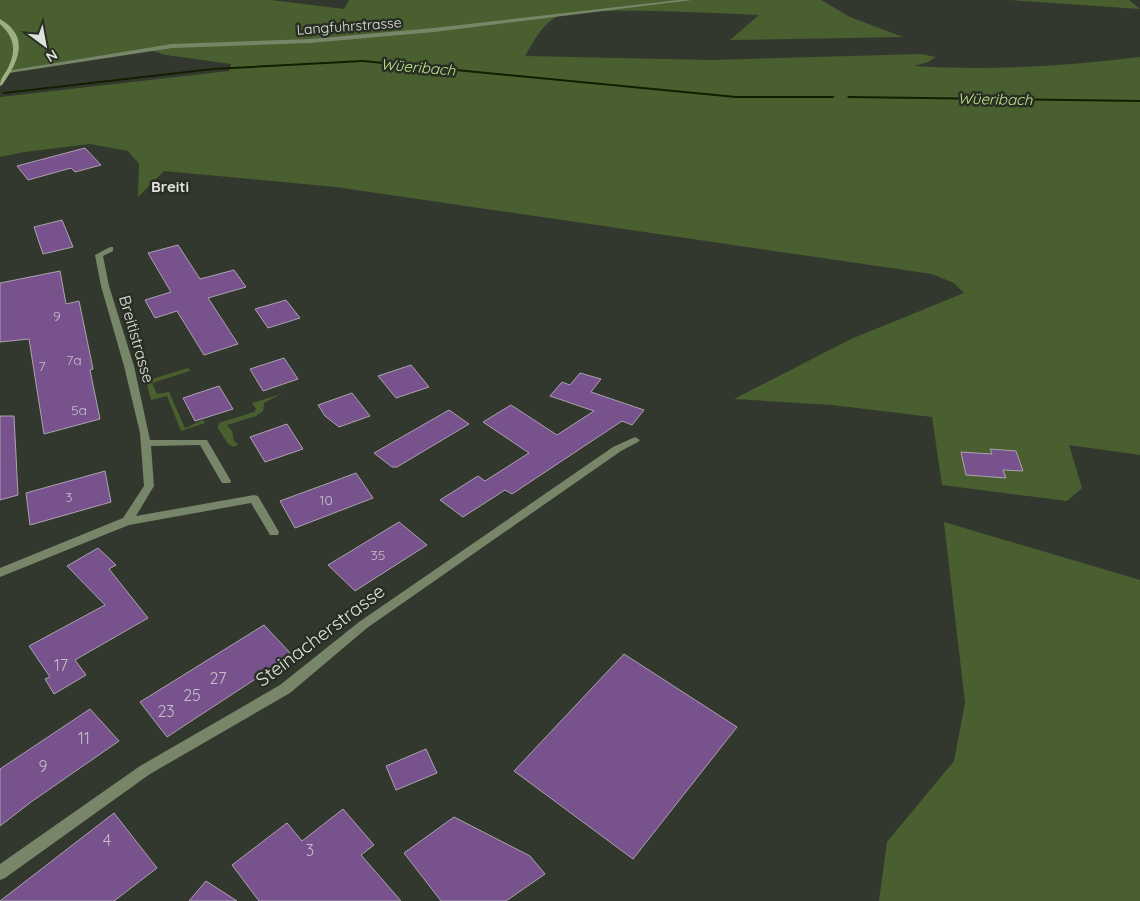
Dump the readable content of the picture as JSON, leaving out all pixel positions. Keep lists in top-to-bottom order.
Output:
{
  "streets": {
    "street": ["Langfuhrstrasse", "Breitistrasse", "Steinacherstrasse"]
  },
  "districts": ["Breiti"],
  "water": ["Wüeribach"],
  "house_numbers": [
    "9",
    "7a",
    "7",
    "5a",
    "3",
    "10",
    "35",
    "17",
    "27",
    "25",
    "23",
    "11",
    "9",
    "4",
    "3"
  ],
  "north": "bottom right"
}
